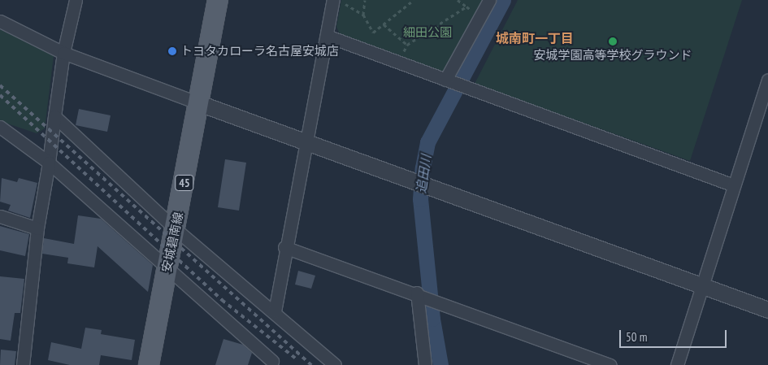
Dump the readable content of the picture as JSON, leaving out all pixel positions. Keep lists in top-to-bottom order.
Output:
{
  "streets": {
    "main road": ["45", "安城碧南線"]
  },
  "districts": ["城南町一丁目"],
  "water": ["追田川"],
  "parks": ["細田公園"],
  "places": ["安城学園高等学校グラウンド", "トヨタカローラ名古屋安城店"],
  "scale_bar": "50 m"
}
